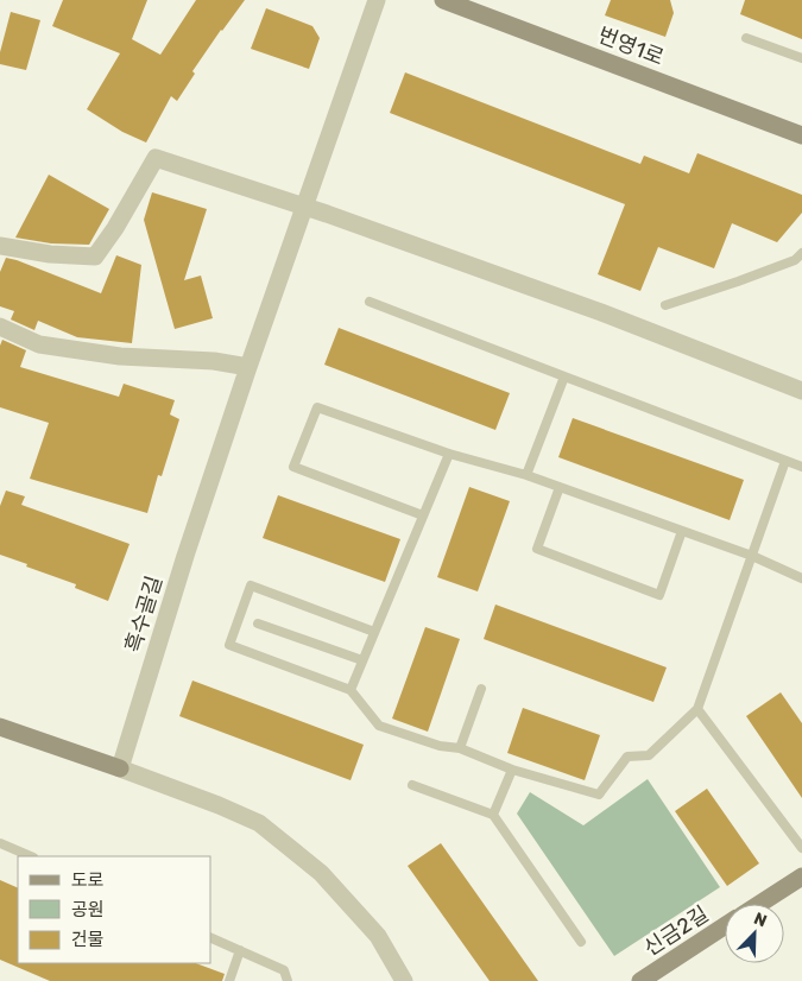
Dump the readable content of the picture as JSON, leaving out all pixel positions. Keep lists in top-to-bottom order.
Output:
{
  "streets": {
    "main road": ["번영1로", "신금2길"],
    "street": ["흑수골길"]
  },
  "legend": ["도로", "공원", "건물"],
  "north": "top right"
}
